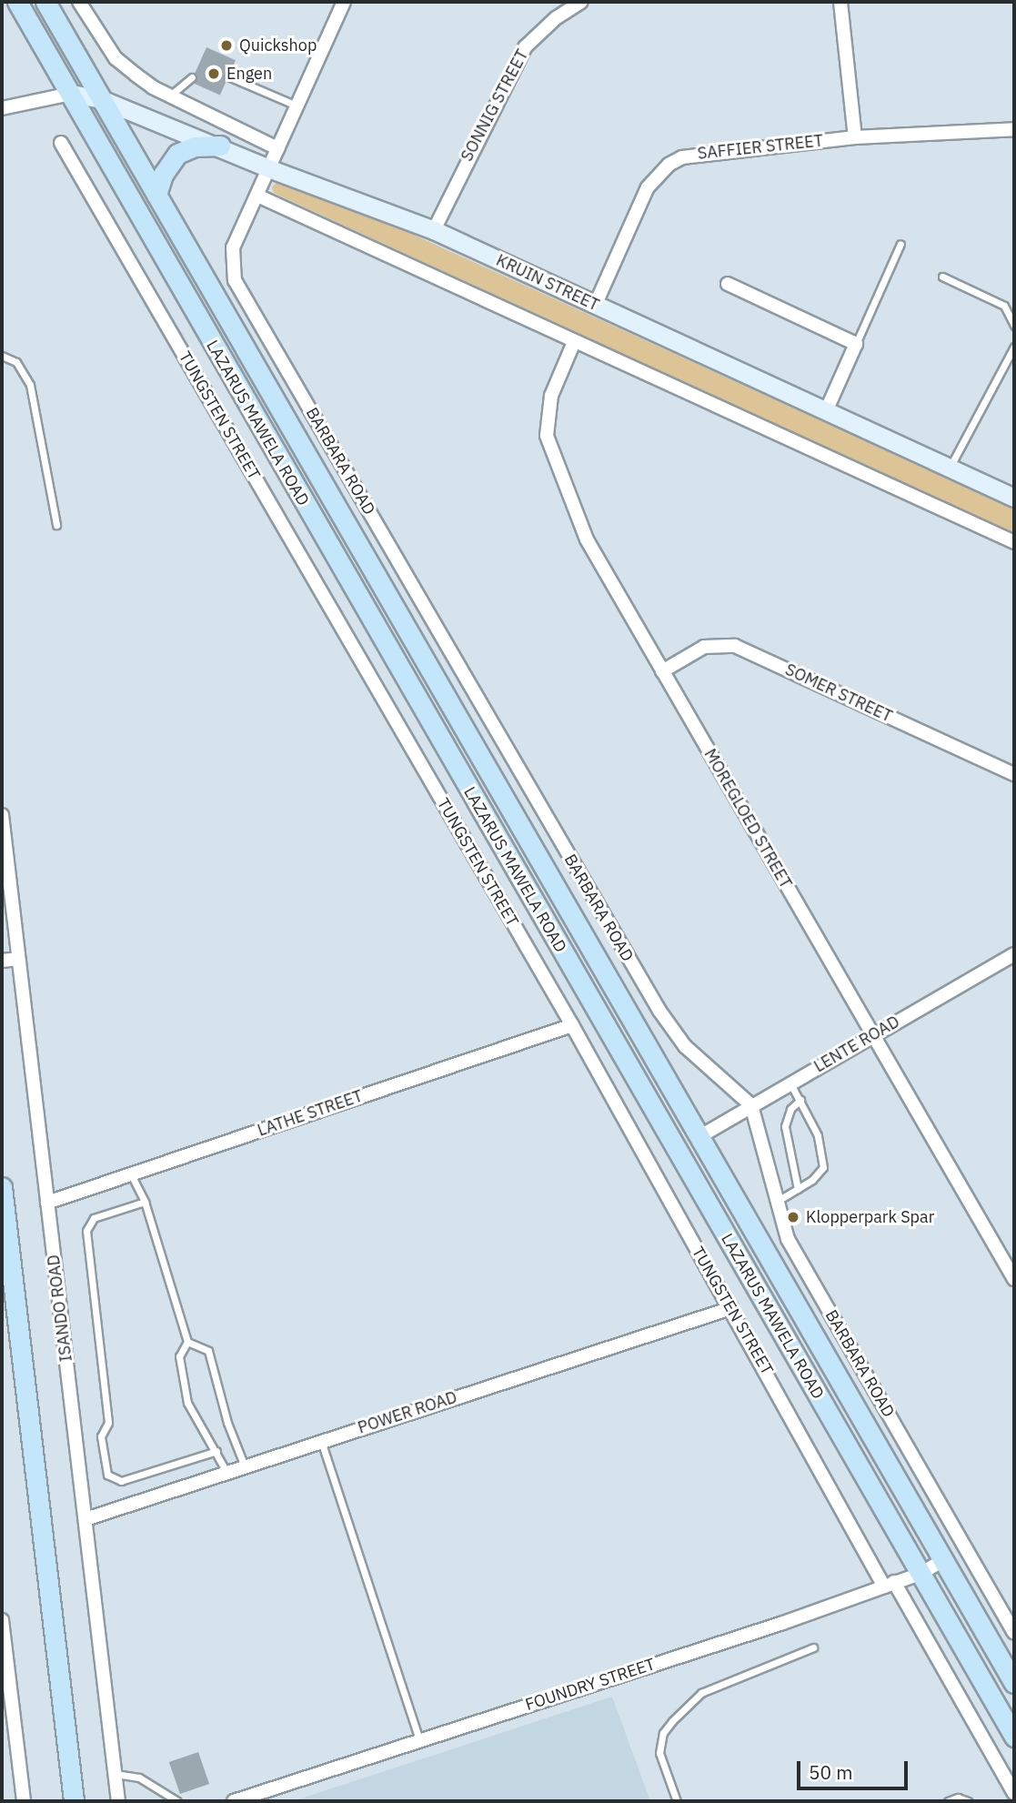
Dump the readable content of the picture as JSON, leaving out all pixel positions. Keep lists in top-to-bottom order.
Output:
{
  "streets": {
    "main road": ["KRUIN STREET", "LAZARUS MAWELA ROAD"],
    "street": [
      "SONNIG STREET",
      "SAFFIER STREET",
      "TUNGSTEN STREET",
      "BARBARA ROAD",
      "SOMER STREET",
      "MOREGLOED STREET",
      "LENTE ROAD",
      "LATHE STREET",
      "ISANDO ROAD",
      "POWER ROAD",
      "FOUNDRY STREET"
    ]
  },
  "crossings": [
    ["SONNIG STREET", "KRUIN STREET"],
    ["SAFFIER STREET", "KRUIN STREET"],
    ["KRUIN STREET", "LAZARUS MAWELA ROAD"],
    ["KRUIN STREET", "BARBARA ROAD"],
    ["TUNGSTEN STREET", "LATHE STREET"],
    ["TUNGSTEN STREET", "POWER ROAD"],
    ["TUNGSTEN STREET", "FOUNDRY STREET"],
    ["LAZARUS MAWELA ROAD", "LENTE ROAD"],
    ["LAZARUS MAWELA ROAD", "FOUNDRY STREET"],
    ["BARBARA ROAD", "LENTE ROAD"],
    ["SOMER STREET", "MOREGLOED STREET"],
    ["MOREGLOED STREET", "LENTE ROAD"],
    ["LATHE STREET", "ISANDO ROAD"],
    ["ISANDO ROAD", "POWER ROAD"]
  ],
  "places": ["Quickshop", "Engen", "Klopperpark Spar"],
  "scale_bar": "50 m"
}
